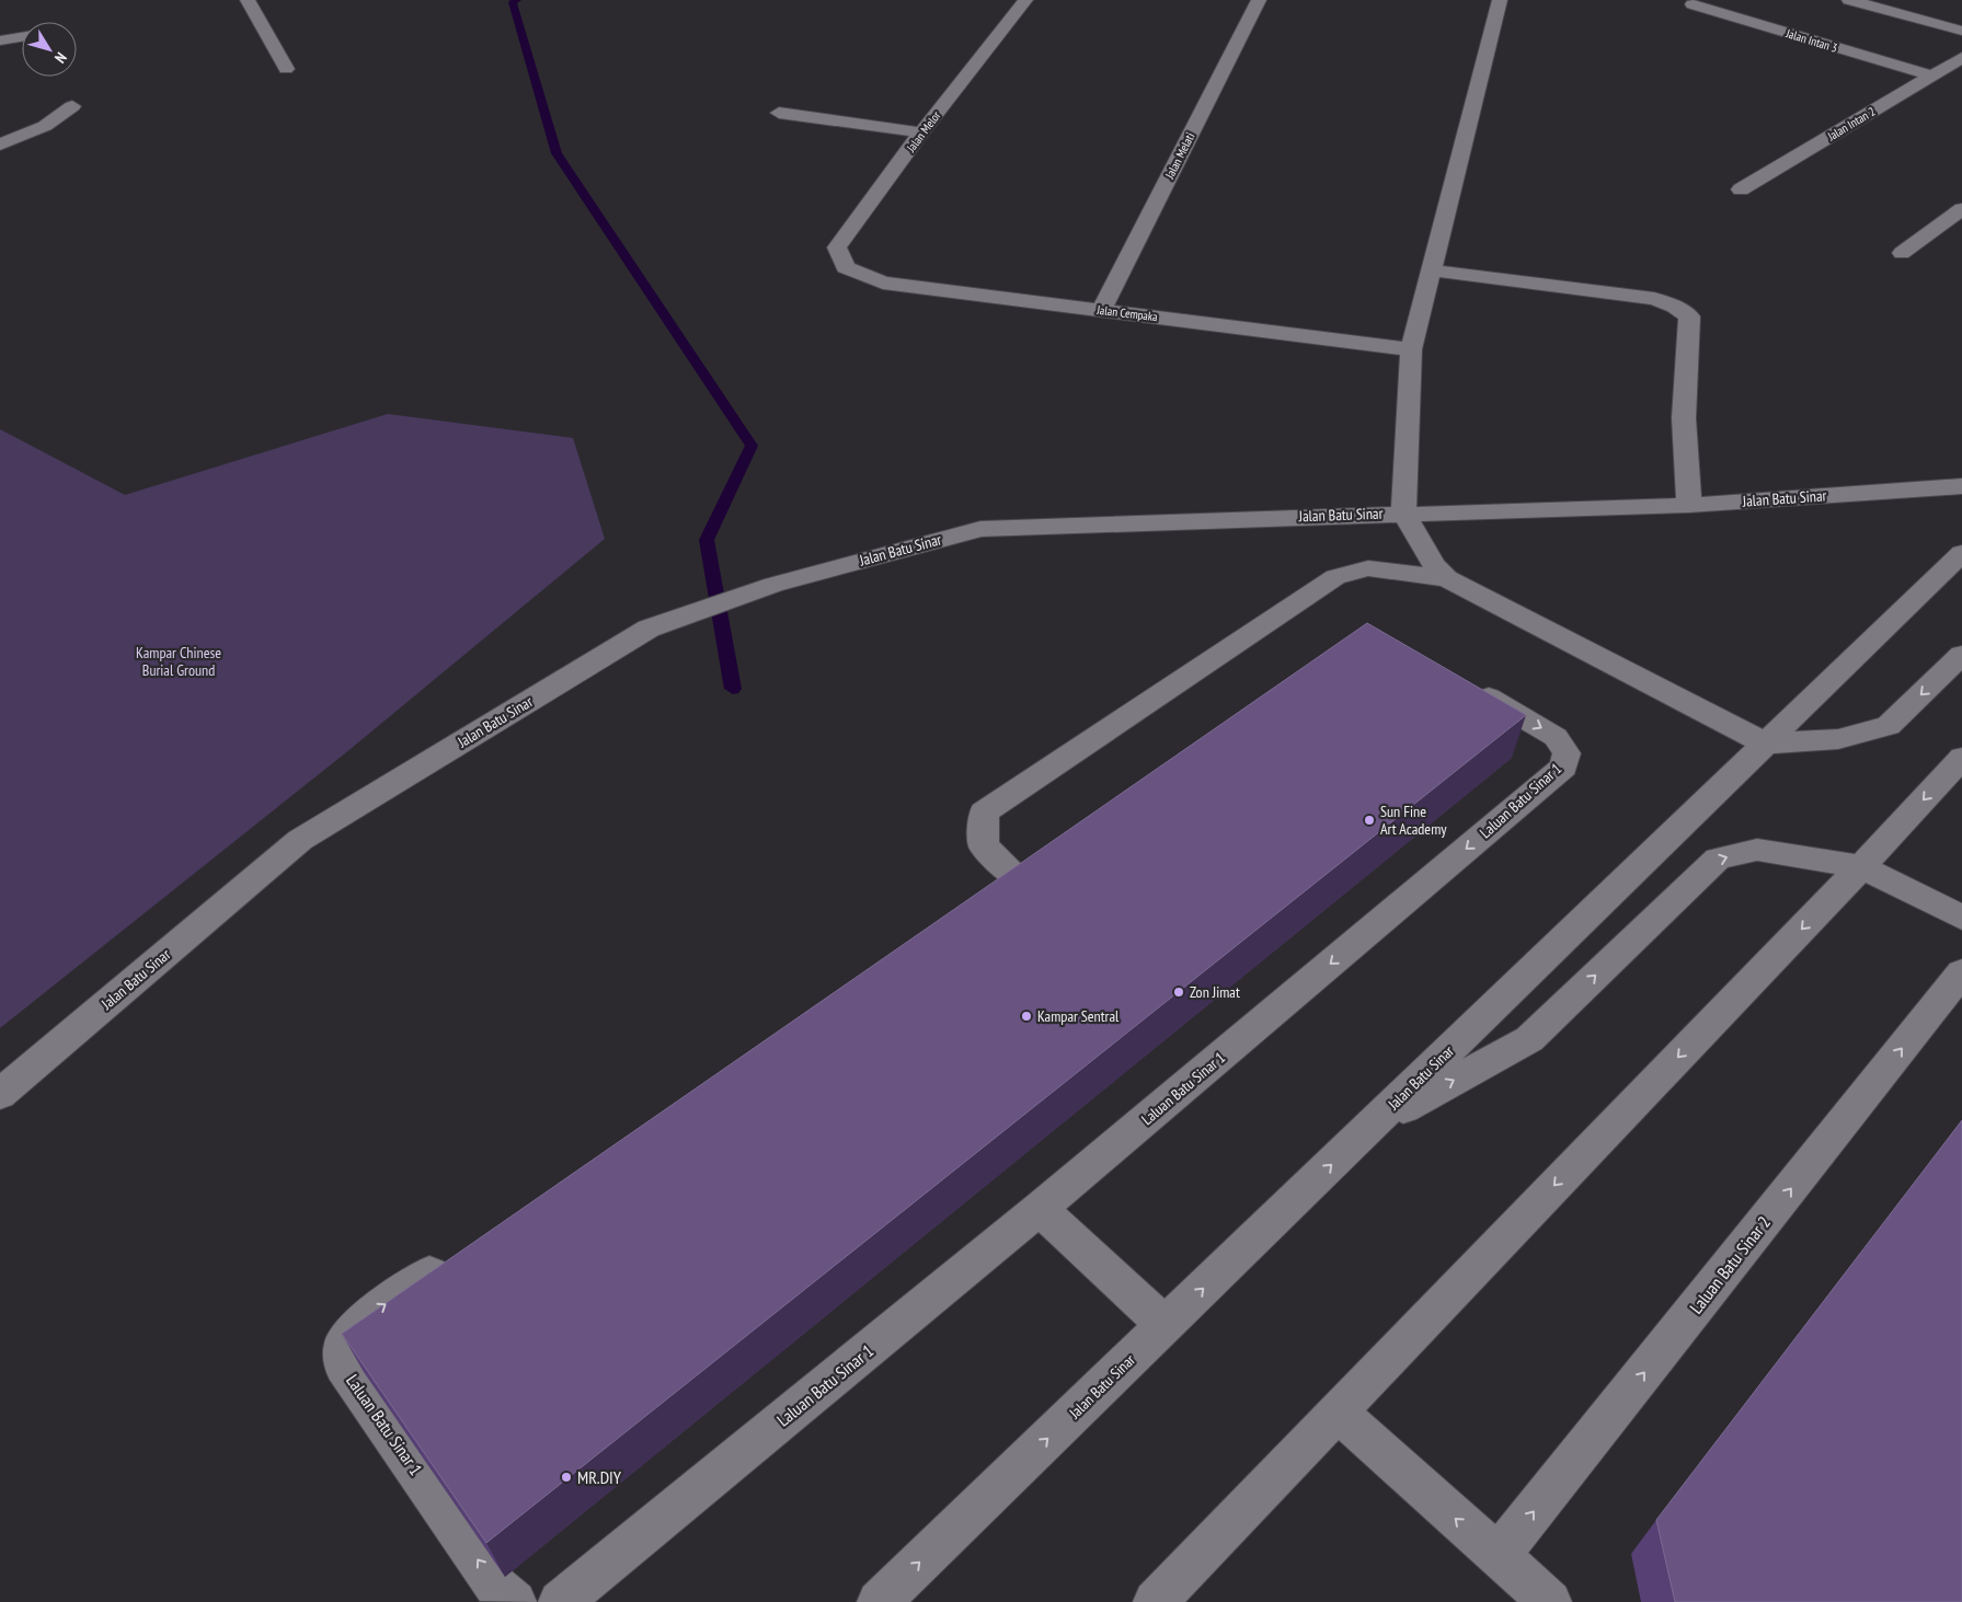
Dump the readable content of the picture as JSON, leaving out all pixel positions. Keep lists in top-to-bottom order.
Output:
{
  "streets": {
    "street": [
      "Jalan Intan 3",
      "Jalan Intan 2",
      "Jalan Melor",
      "Jalan Melati",
      "Jalan Cempaka",
      "Jalan Batu Sinar",
      "Laluan Batu Sinar 1",
      "Laluan Batu Sinar 2"
    ]
  },
  "crossings": [
    ["Jalan Intan 3", "Jalan Intan 2"],
    ["Jalan Melor", "Jalan Cempaka"],
    ["Jalan Melati", "Jalan Cempaka"]
  ],
  "parks": ["Kampar Chinese Burial Ground"],
  "places": [
    "Sun Fine Art Academy",
    "Zon Jimat",
    "Kampar Sentral",
    "MR.DIY"
  ],
  "north": "bottom right"
}
